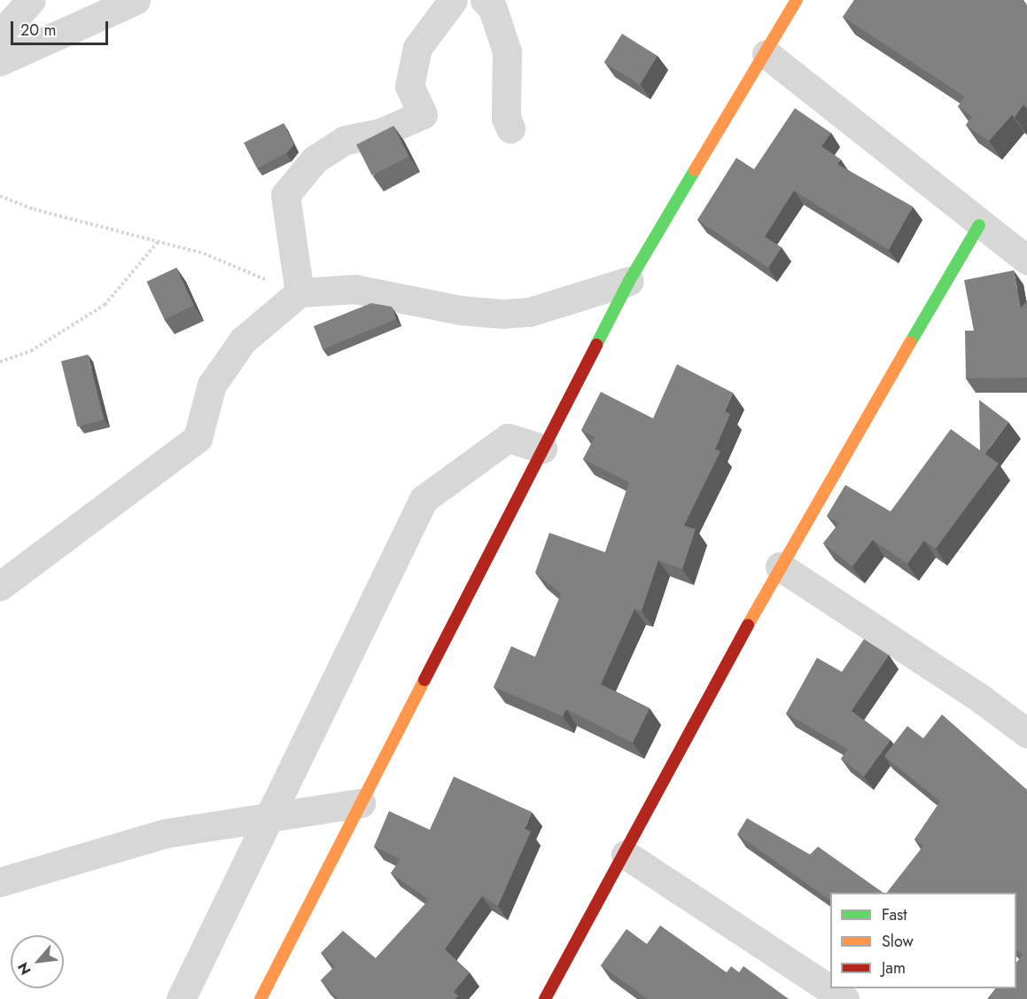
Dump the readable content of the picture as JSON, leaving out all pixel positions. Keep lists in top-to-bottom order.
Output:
{
  "legend": ["Fast", "Slow", "Jam"],
  "scale_bar": "20 m",
  "north": "bottom left"
}
